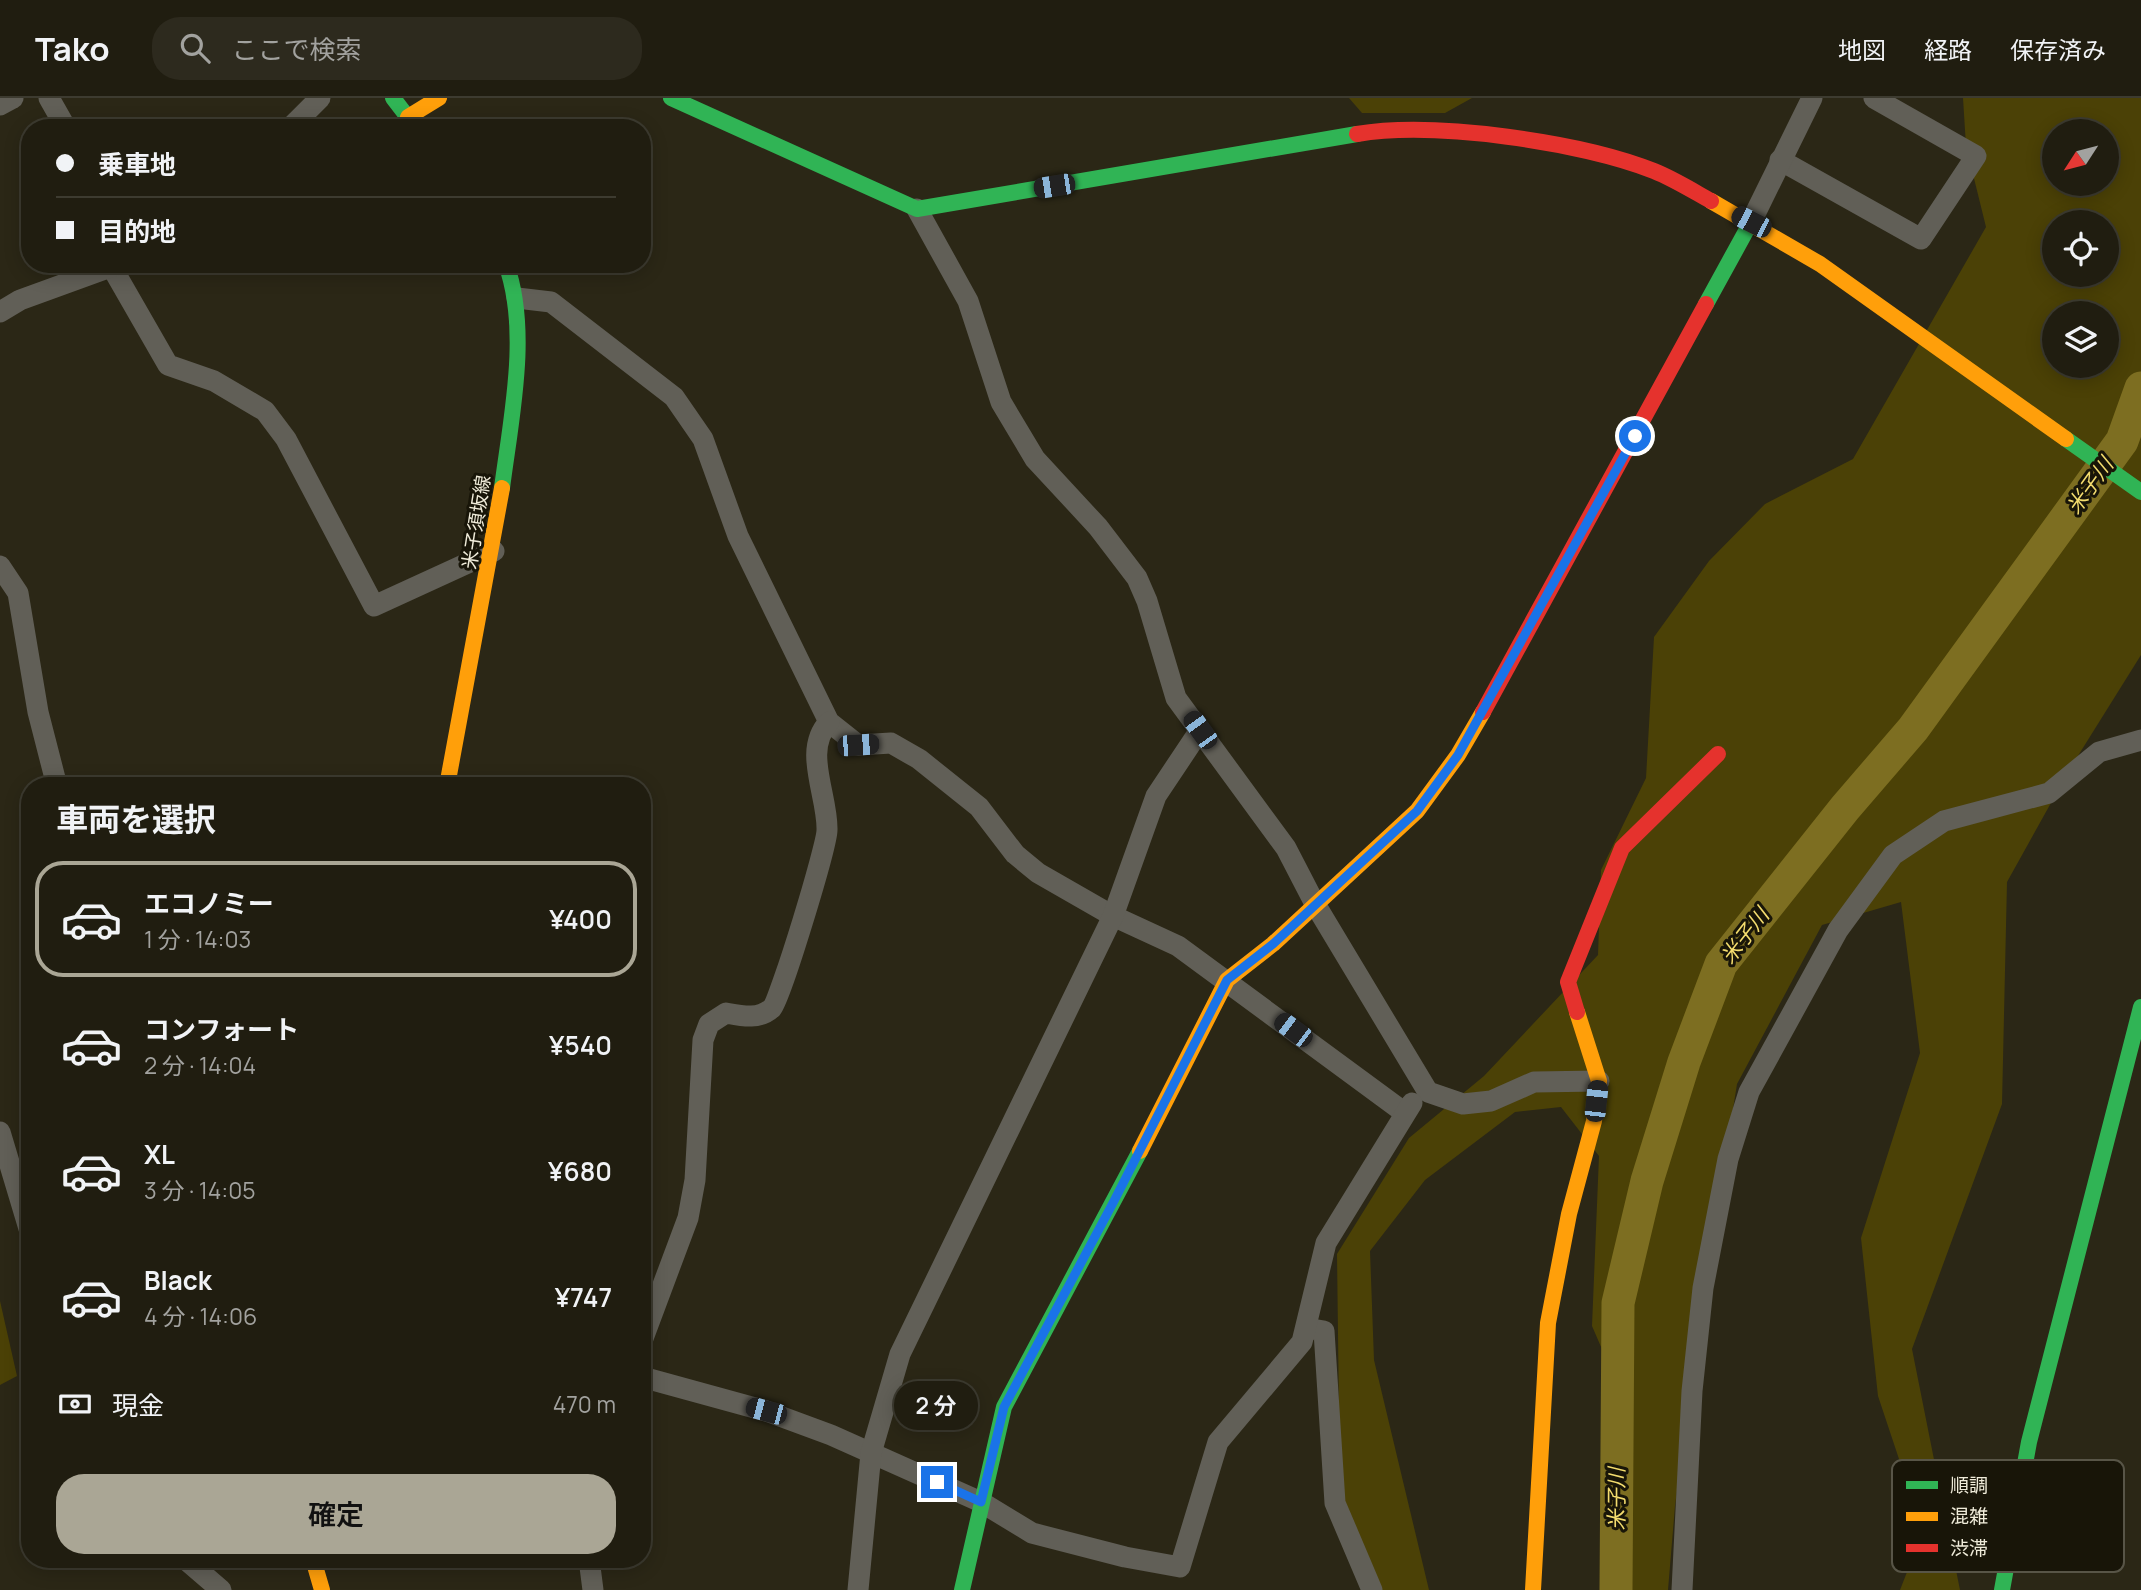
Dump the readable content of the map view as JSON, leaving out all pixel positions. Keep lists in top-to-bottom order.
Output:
{
  "streets": {
    "street": ["米子須坂線"]
  },
  "water": ["米子川"],
  "legend": ["順調", "混雑", "渋滞"],
  "north": "bottom left",
  "page": {
    "header": "Tako",
    "search": "ここで検索",
    "nav": ["地図", "経路", "保存済み"],
    "banner": ["乗車地", "目的地"],
    "heading": "車両を選択",
    "list": [
      {
        "name": "エコノミー",
        "note": "1 分 · 14:03",
        "value": "¥400"
      },
      {
        "name": "コンフォート",
        "note": "2 分 · 14:04",
        "value": "¥540"
      },
      {
        "name": "XL",
        "note": "3 分 · 14:05",
        "value": "¥680"
      },
      {
        "name": "Black",
        "note": "4 分 · 14:06",
        "value": "¥747"
      }
    ],
    "pay": ["現金", "470 m"],
    "bubble": "2 分",
    "buttons": "確定"
  }
}
